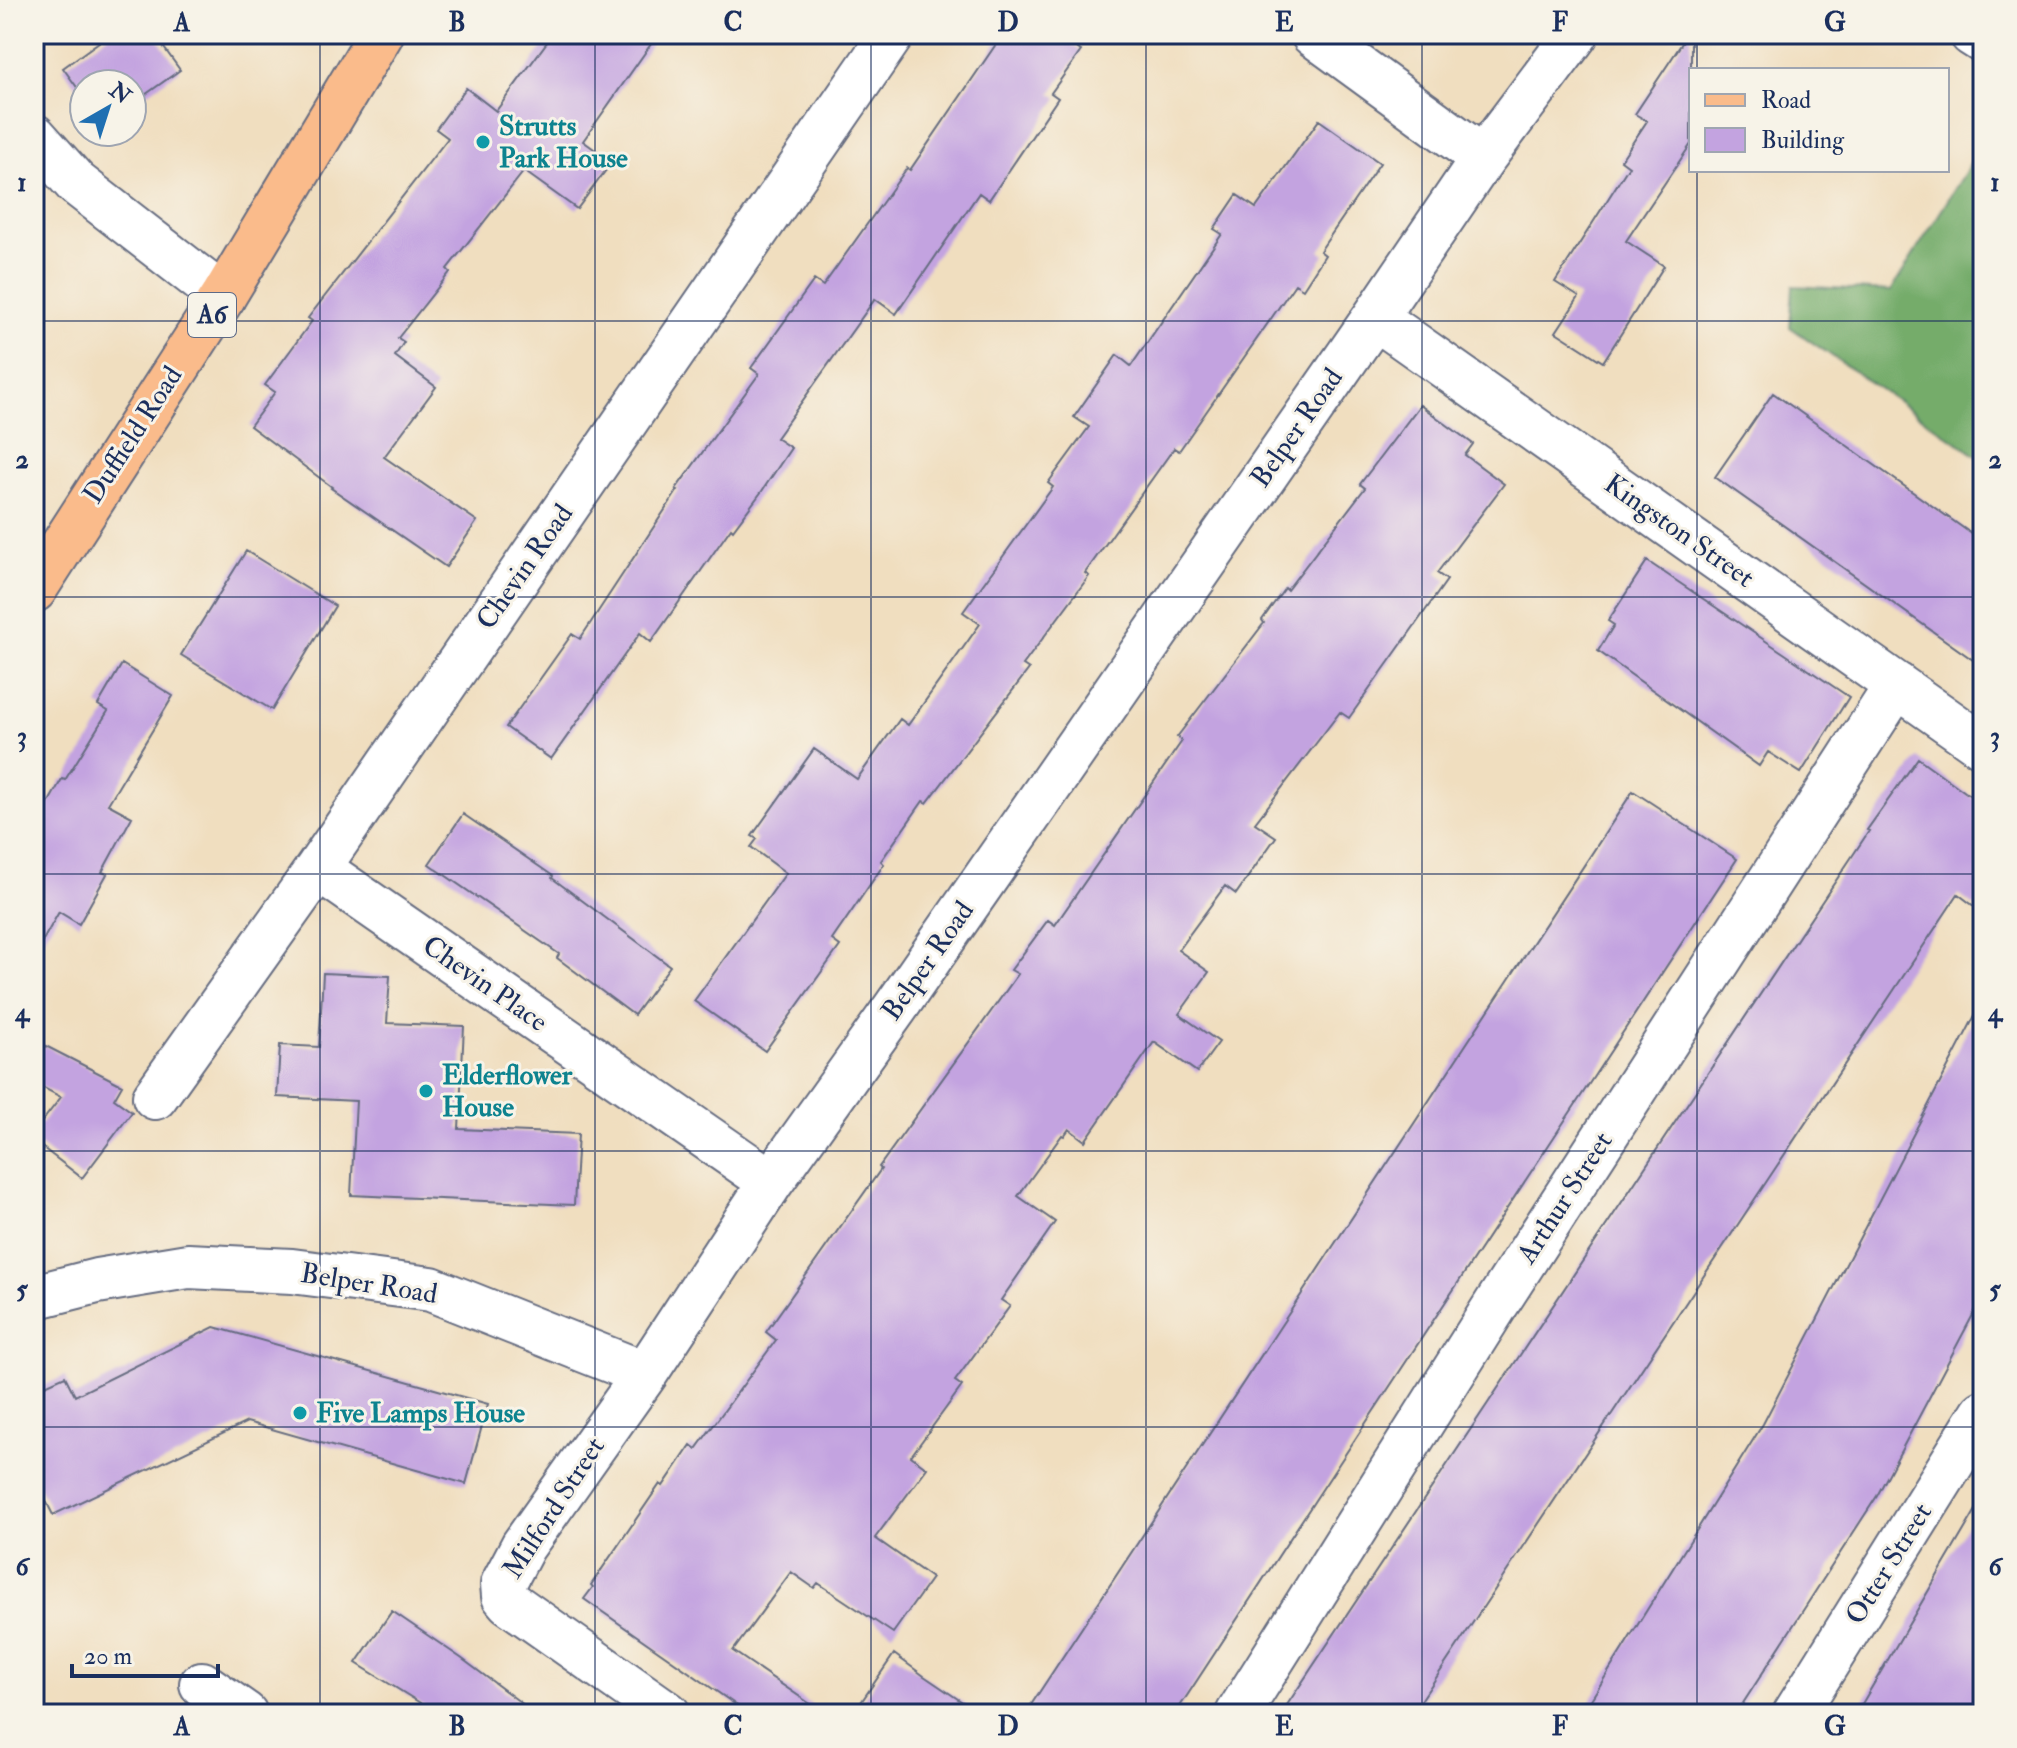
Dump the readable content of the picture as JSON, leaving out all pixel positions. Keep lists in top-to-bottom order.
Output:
{
  "streets": {
    "main road": ["A6", "Duffield Road"],
    "street": [
      "Belper Road",
      "Kingston Street",
      "Chevin Road",
      "Chevin Place",
      "Arthur Street",
      "Milford Street",
      "Otter Street"
    ]
  },
  "crossings": [
    ["Belper Road", "Kingston Street"],
    ["Belper Road", "Chevin Place"],
    ["Belper Road", "Milford Street"],
    ["Kingston Street", "Arthur Street"],
    ["Chevin Road", "Chevin Place"]
  ],
  "places": ["Strutts Park House", "Elderflower House", "Five Lamps House"],
  "legend": ["Road", "Building"],
  "scale_bar": "20 m",
  "north": "top right",
  "grid": {
    "columns": [
      "A",
      "B",
      "C",
      "D",
      "E",
      "F",
      "G"
    ],
    "rows": [
      "1",
      "2",
      "3",
      "4",
      "5",
      "6"
    ]
  }
}
